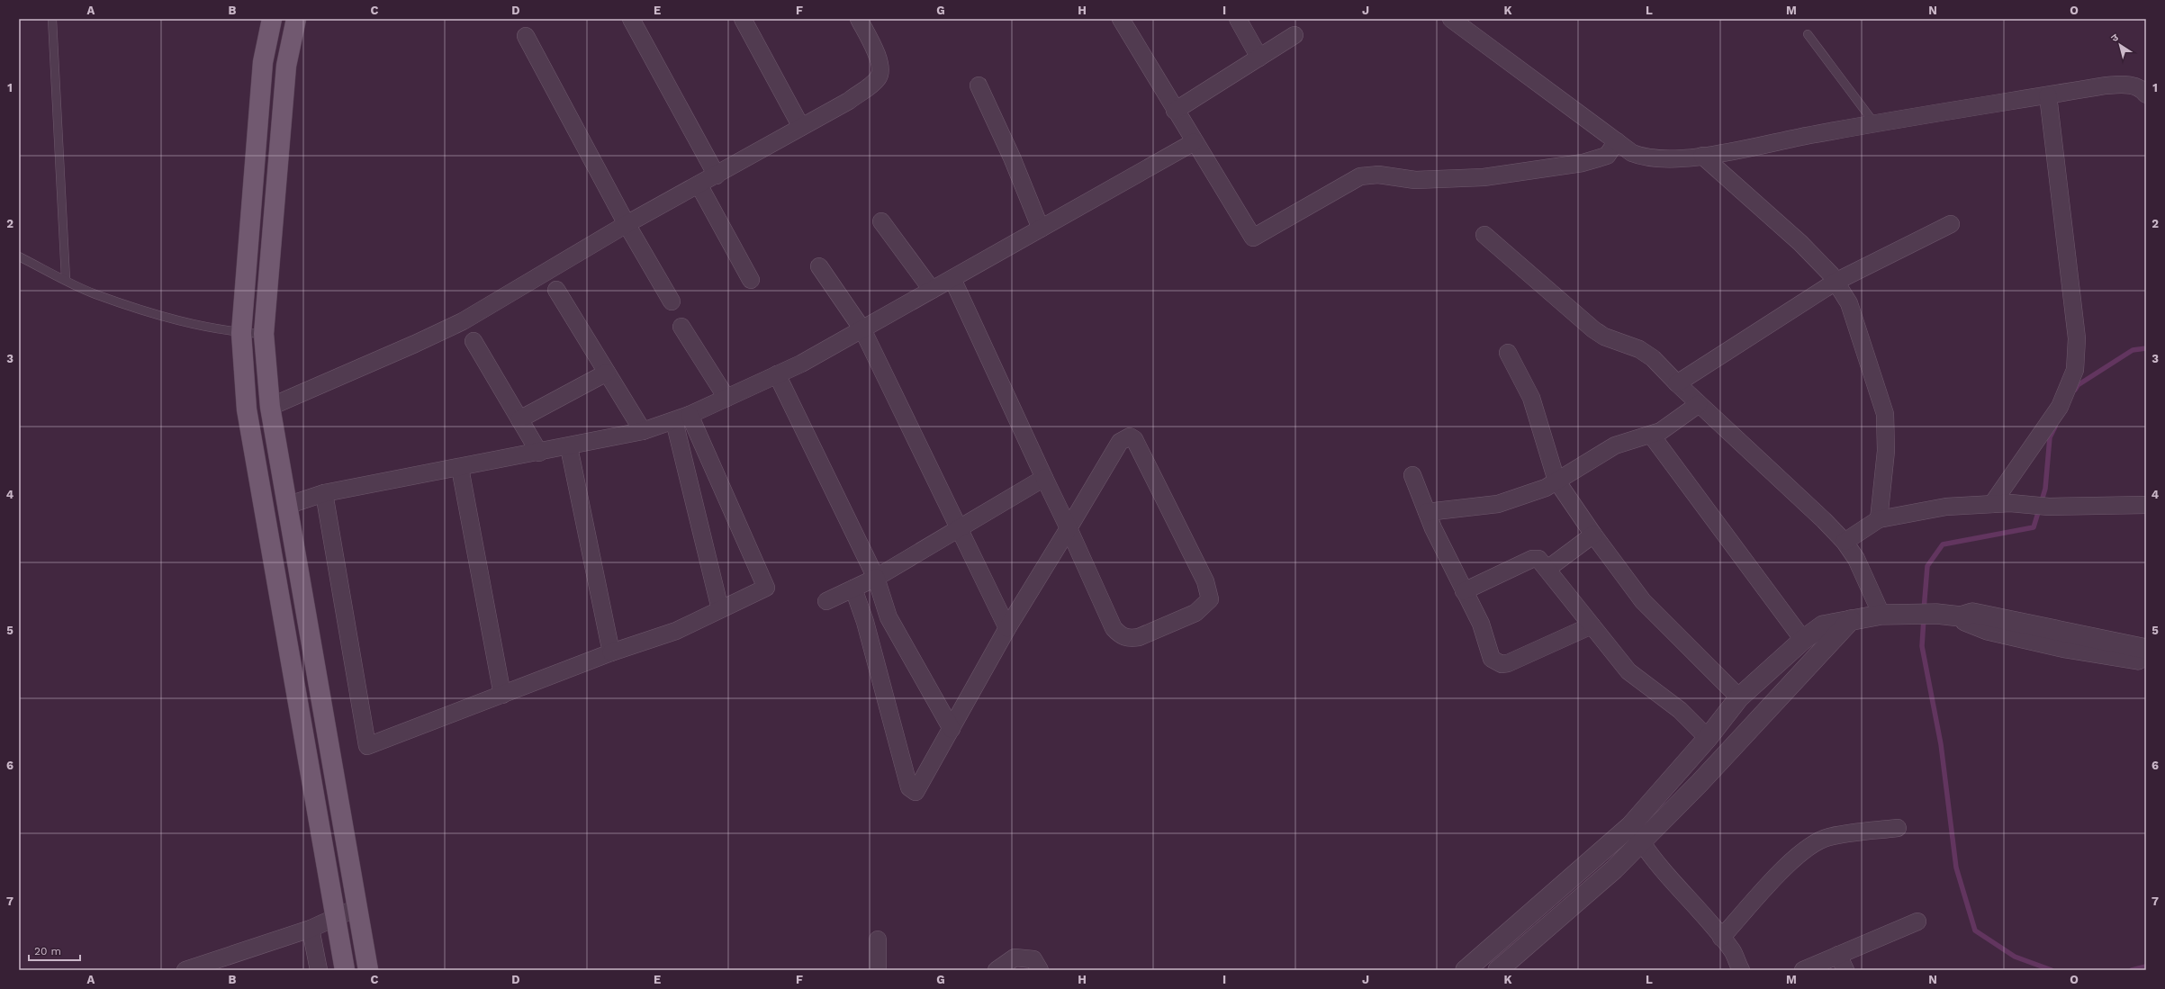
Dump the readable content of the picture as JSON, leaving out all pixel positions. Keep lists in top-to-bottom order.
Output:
{
  "scale_bar": "20 m",
  "north": "top left",
  "grid": {
    "columns": [
      "A",
      "B",
      "C",
      "D",
      "E",
      "F",
      "G",
      "H",
      "I",
      "J",
      "K",
      "L",
      "M",
      "N",
      "O"
    ],
    "rows": [
      "1",
      "2",
      "3",
      "4",
      "5",
      "6",
      "7"
    ]
  }
}
